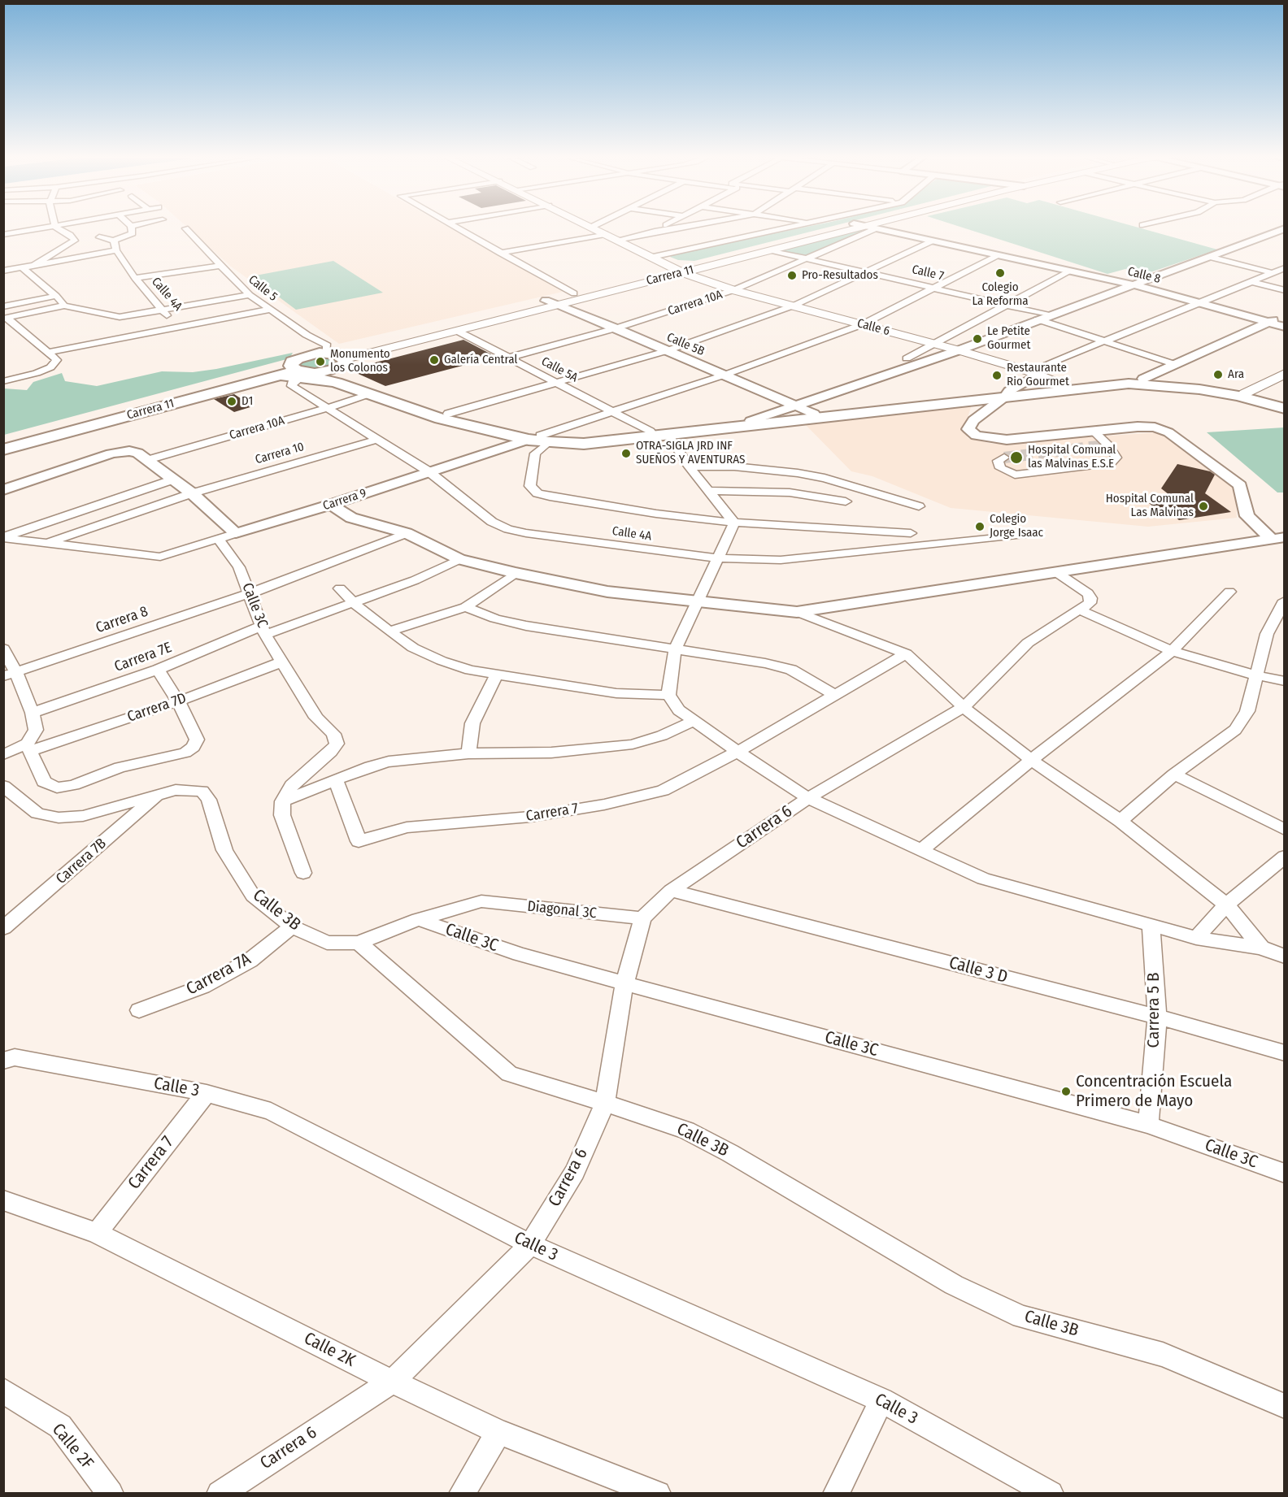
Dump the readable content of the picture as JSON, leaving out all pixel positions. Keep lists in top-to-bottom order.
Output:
{
  "streets": {
    "main road": ["Carrera 11", "Calle 6"],
    "street": [
      "Calle 7",
      "Calle 8",
      "Calle 5",
      "Calle 4A",
      "Carrera 10A",
      "Calle 5B",
      "Calle 5A",
      "Carrera 10",
      "Carrera 9",
      "Calle 3C",
      "Carrera 8",
      "Carrera 7E",
      "Carrera 7D",
      "Carrera 7",
      "Carrera 6",
      "Carrera 7B",
      "Calle 3B",
      "Diagonal 3C",
      "Calle 3 D",
      "Carrera 7A",
      "Carrera 5 B",
      "Calle 3",
      "Calle 2K",
      "Calle 2F"
    ]
  },
  "crossings": [
    ["Calle 7", "Carrera 11"],
    ["Calle 7", "Carrera 10A"],
    ["Carrera 11", "Calle 8"],
    ["Carrera 11", "Calle 5"],
    ["Carrera 11", "Calle 4A"],
    ["Carrera 11", "Carrera 10A"],
    ["Carrera 11", "Calle 6"],
    ["Carrera 11", "Calle 5B"],
    ["Carrera 11", "Calle 5A"],
    ["Calle 8", "Carrera 10A"],
    ["Calle 4A", "Carrera 10A"],
    ["Calle 4A", "Carrera 10"],
    ["Calle 4A", "Carrera 9"],
    ["Carrera 10A", "Calle 6"],
    ["Carrera 10A", "Calle 5B"],
    ["Carrera 10A", "Calle 5A"],
    ["Carrera 10", "Carrera 9"],
    ["Carrera 9", "Calle 3C"],
    ["Calle 3C", "Carrera 8"],
    ["Calle 3C", "Carrera 7E"],
    ["Calle 3C", "Carrera 7D"],
    ["Calle 3C", "Carrera 6"],
    ["Calle 3C", "Diagonal 3C"],
    ["Calle 3C", "Carrera 5 B"],
    ["Carrera 7", "Calle 3"],
    ["Carrera 7", "Calle 2K"],
    ["Carrera 6", "Calle 3B"],
    ["Carrera 6", "Diagonal 3C"],
    ["Carrera 6", "Calle 3 D"],
    ["Carrera 6", "Calle 3"],
    ["Carrera 6", "Calle 2K"],
    ["Carrera 7B", "Calle 3B"],
    ["Calle 3B", "Carrera 7A"],
    ["Calle 3 D", "Carrera 5 B"]
  ],
  "places": [
    "Colegio La Reforma",
    "Pro-Resultados",
    "Le Petite Gourmet",
    "Galería Central",
    "Monumento los Colonos",
    "Ara",
    "Restaurante Rio Gourmet",
    "D1",
    "OTRA-SIGLA JRD INF SUEÑOS Y AVENTURAS",
    "Hospital Comunal las Malvinas E.S.E",
    "Hospital Comunal Las Malvinas",
    "Colegio Jorge Isaac",
    "Concentración Escuela Primero de Mayo"
  ]
}
